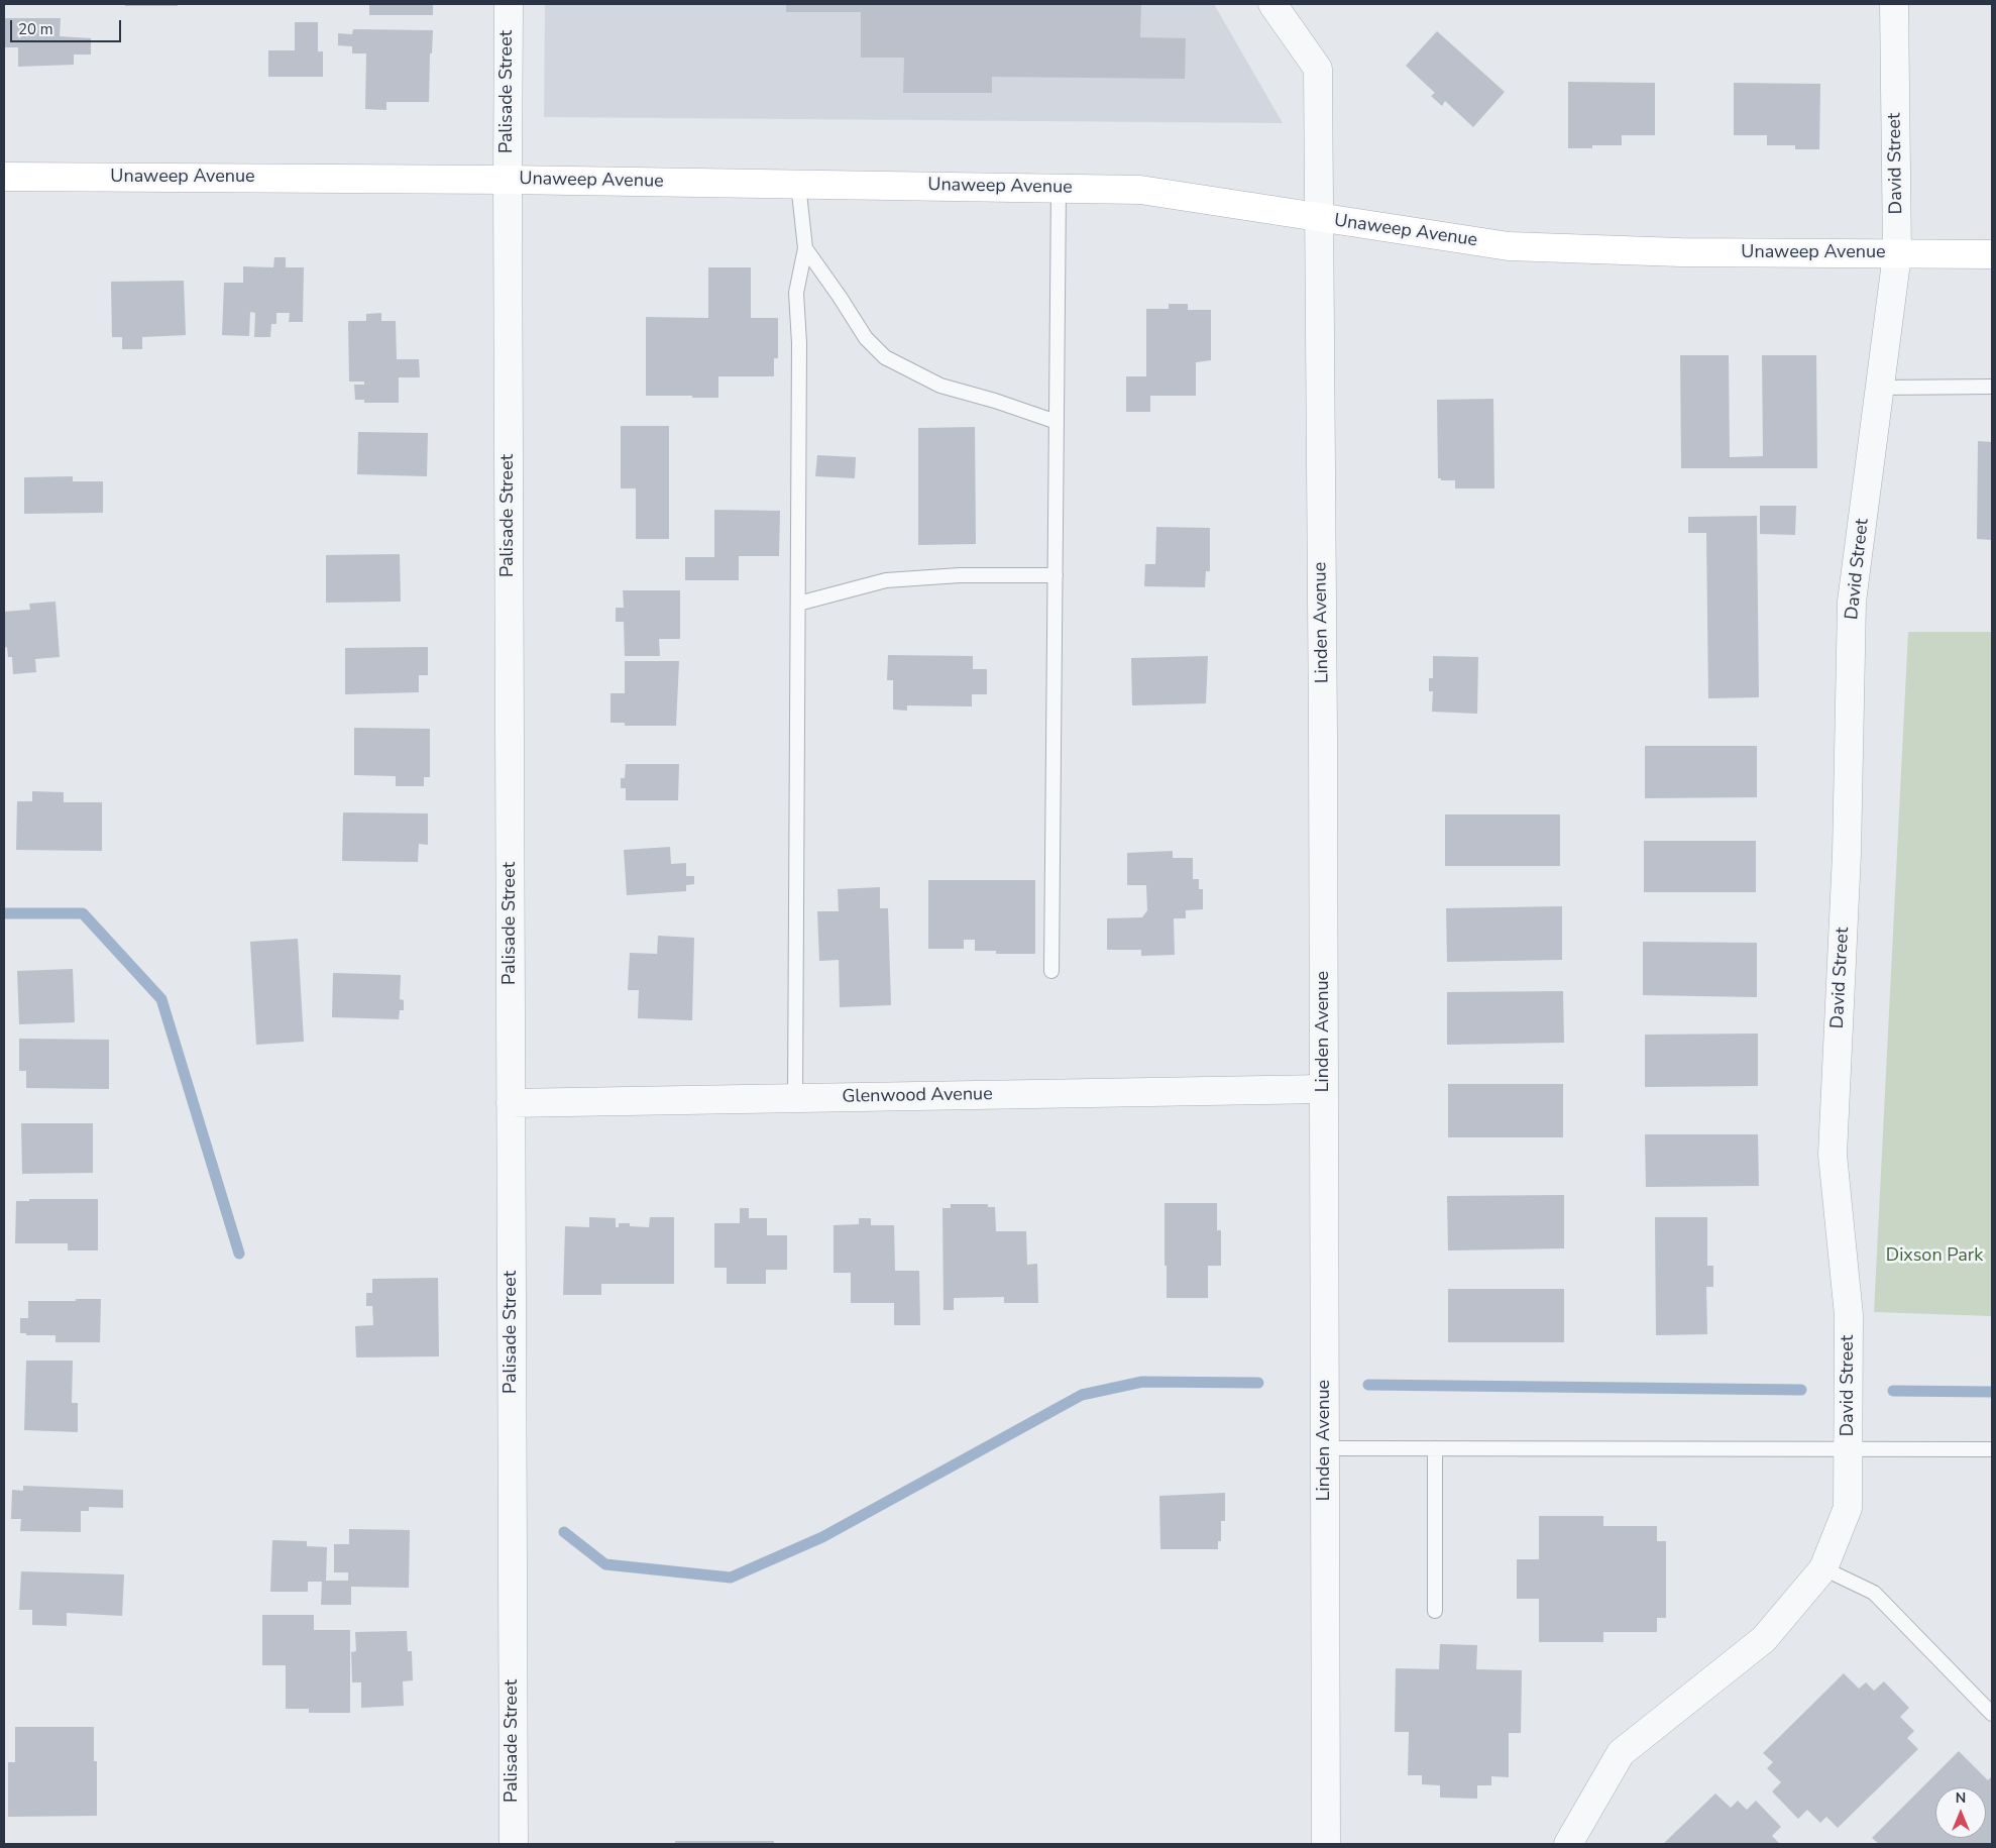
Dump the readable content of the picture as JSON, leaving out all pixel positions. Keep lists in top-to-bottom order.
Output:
{
  "streets": {
    "main road": ["Unaweep Avenue"],
    "street": [
      "Palisade Street",
      "David Street",
      "Linden Avenue",
      "Glenwood Avenue"
    ]
  },
  "crossings": [
    ["Palisade Street", "Unaweep Avenue"],
    ["Palisade Street", "Glenwood Avenue"],
    ["David Street", "Unaweep Avenue"],
    ["Unaweep Avenue", "Linden Avenue"],
    ["Linden Avenue", "Glenwood Avenue"]
  ],
  "parks": ["Dixson Park"],
  "scale_bar": "20 m",
  "north": "top"
}
